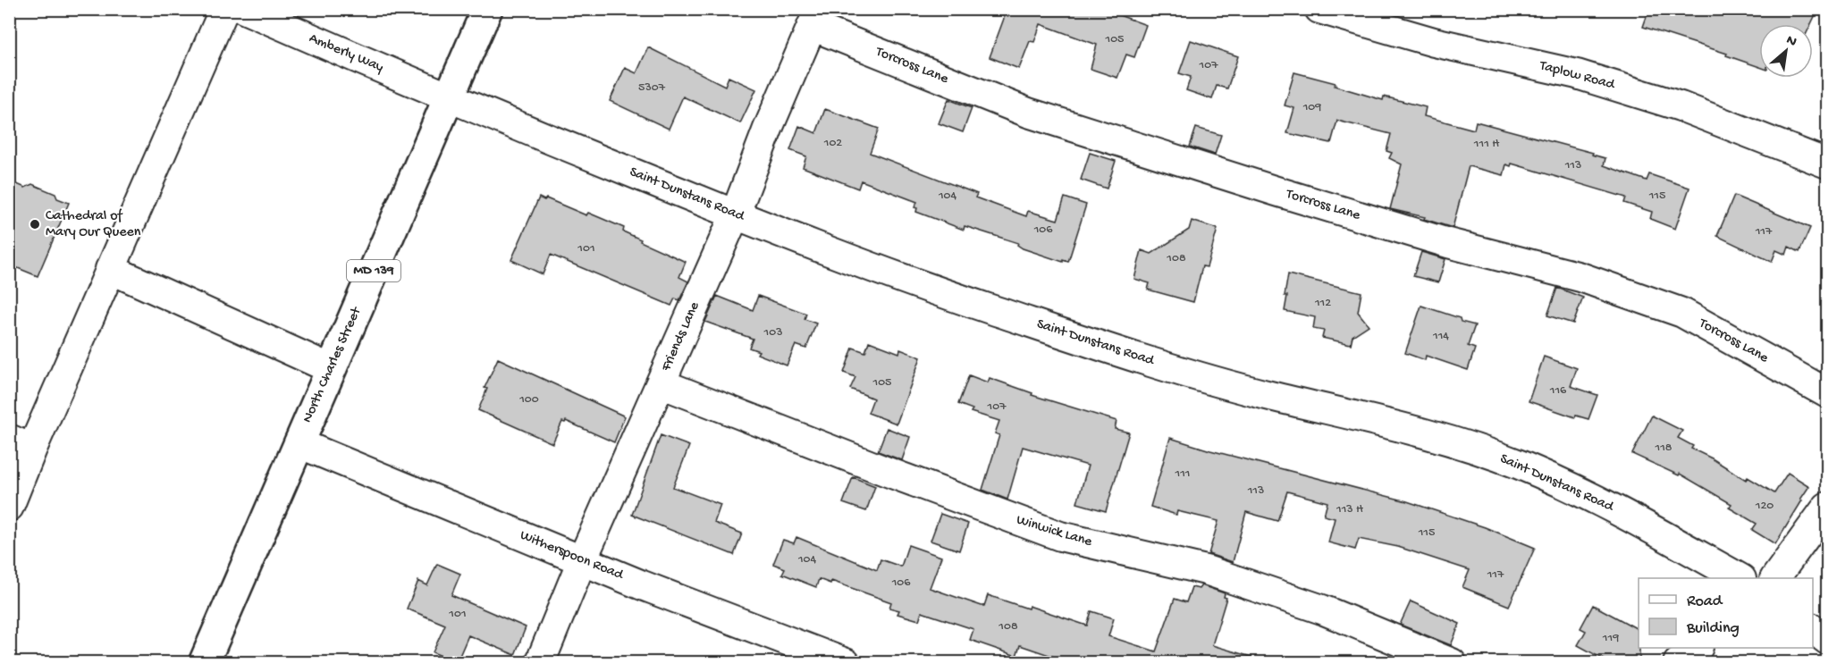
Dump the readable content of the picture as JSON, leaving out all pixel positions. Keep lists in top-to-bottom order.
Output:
{
  "streets": {
    "main road": ["MD 139", "North Charles Street"],
    "street": [
      "Amberly Way",
      "Torcross Lane",
      "Taplow Road",
      "Saint Dunstans Road",
      "Friends Lane",
      "Winwick Lane",
      "Witherspoon Road"
    ]
  },
  "crossings": [
    ["Amberly Way", "Saint Dunstans Road"],
    ["Amberly Way", "North Charles Street"],
    ["Torcross Lane", "Friends Lane"],
    ["Saint Dunstans Road", "Friends Lane"],
    ["Saint Dunstans Road", "North Charles Street"],
    ["Friends Lane", "Winwick Lane"],
    ["Friends Lane", "Witherspoon Road"],
    ["North Charles Street", "Witherspoon Road"]
  ],
  "places": ["Cathedral of Mary Our Queen"],
  "house_numbers": [
    "105",
    "107",
    "5307",
    "109",
    "102",
    "111 H",
    "113",
    "104",
    "115",
    "106",
    "117",
    "101",
    "108",
    "112",
    "103",
    "114",
    "105",
    "116",
    "100",
    "107",
    "118",
    "111",
    "113",
    "120",
    "113 H",
    "115",
    "104",
    "117",
    "106",
    "101",
    "108",
    "119"
  ],
  "legend": ["Road", "Building"],
  "north": "top right"
}
